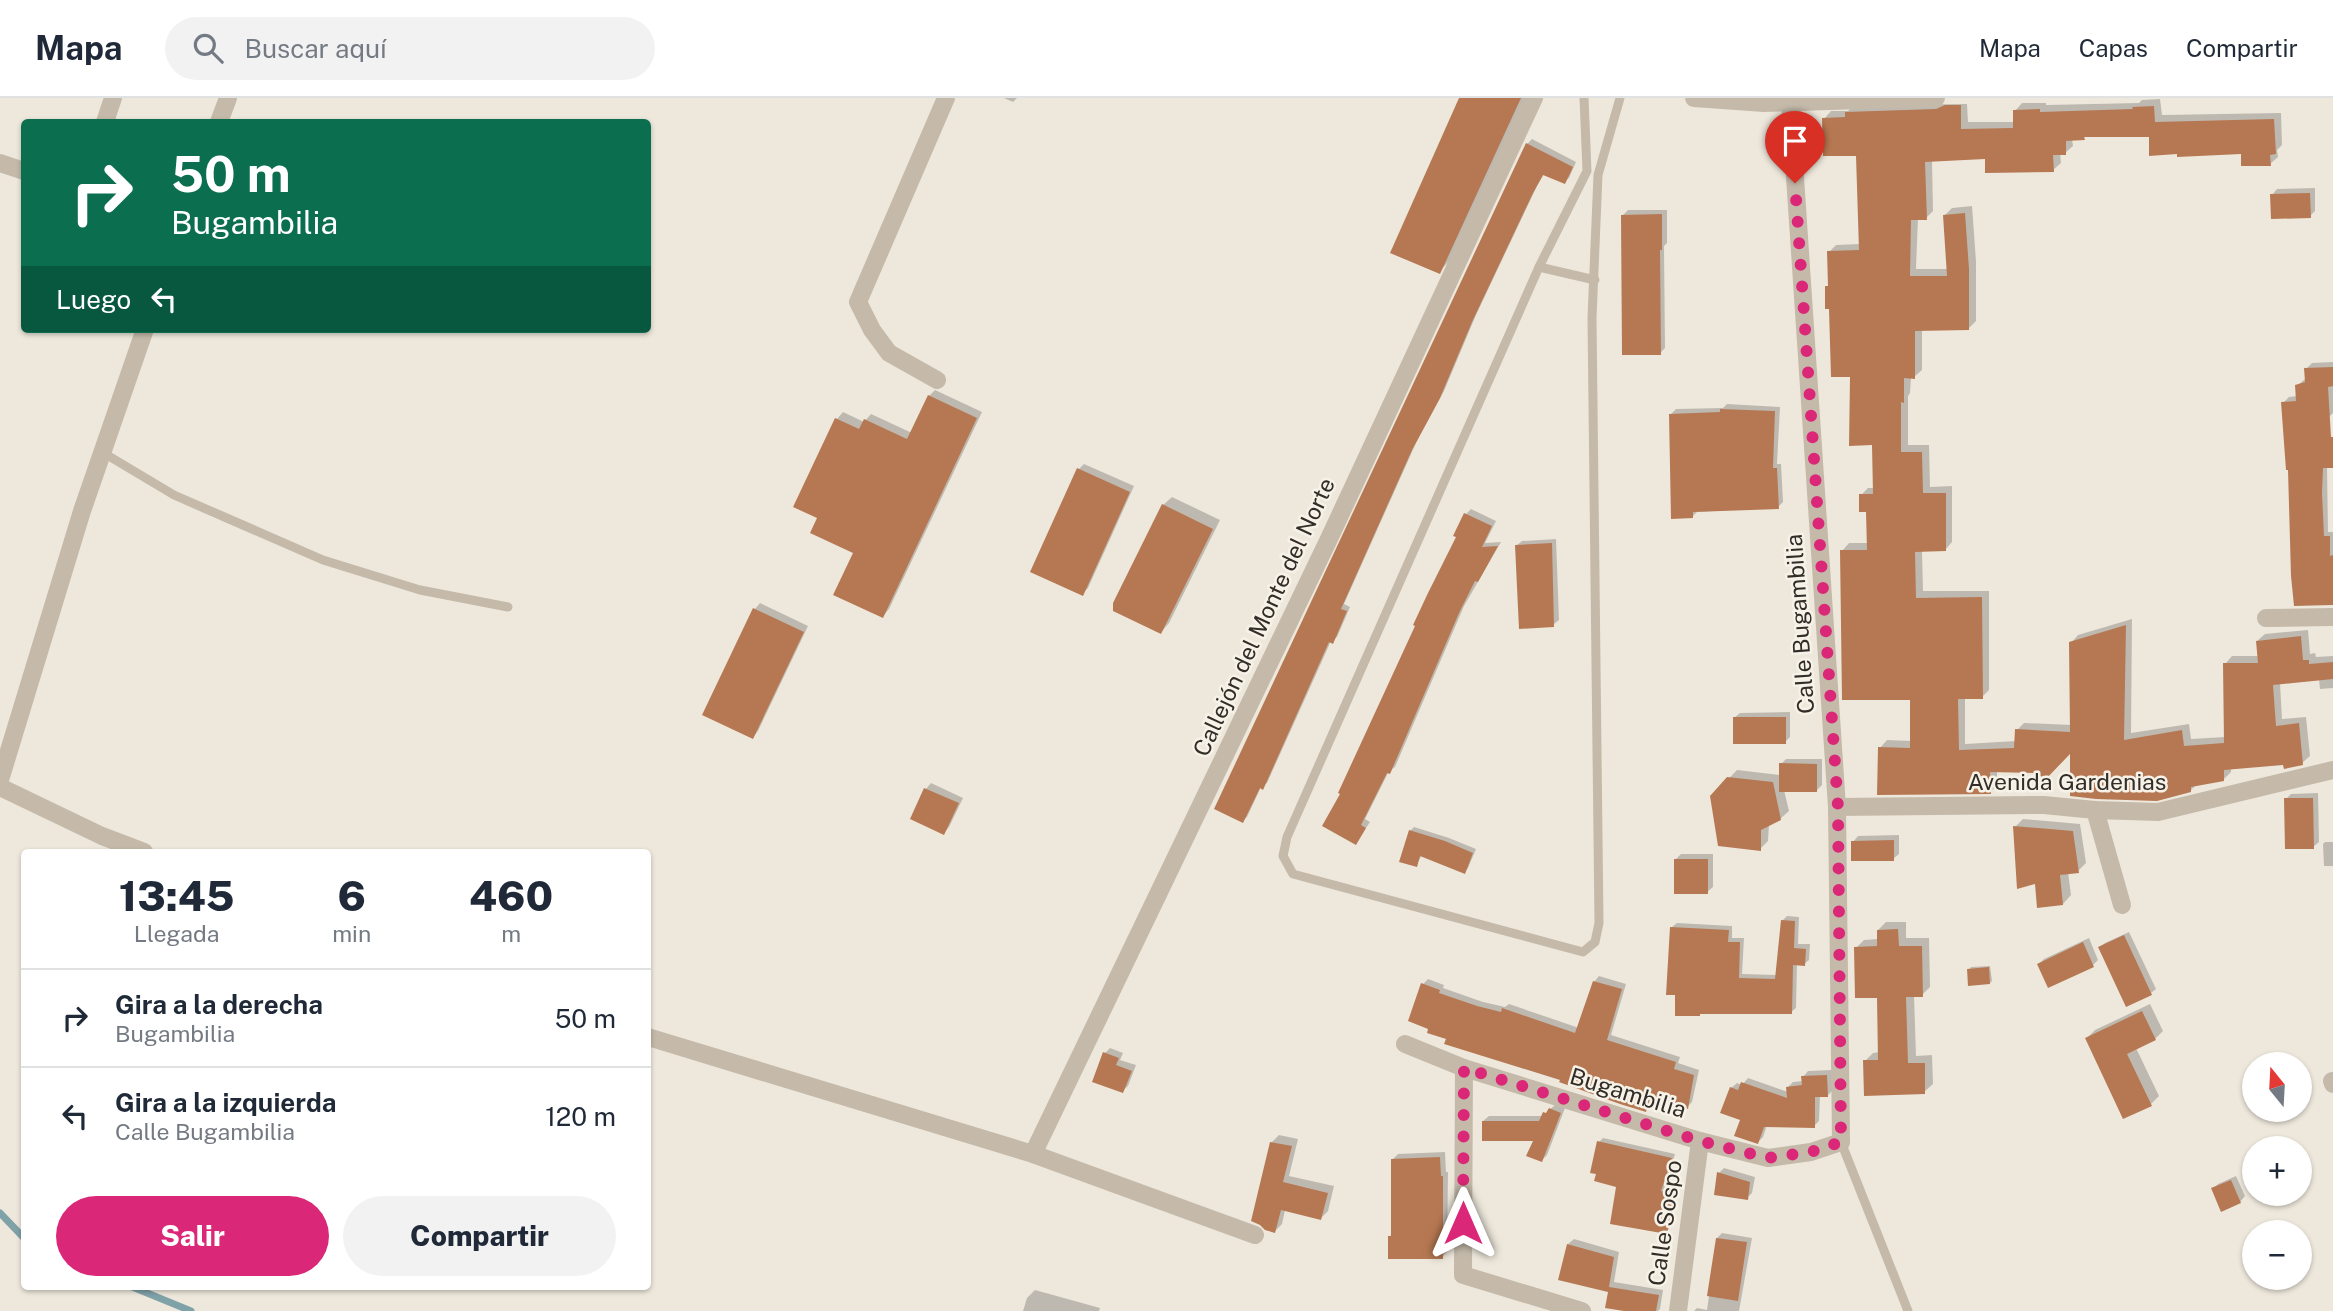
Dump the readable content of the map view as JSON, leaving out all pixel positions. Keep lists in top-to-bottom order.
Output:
{
  "streets": {
    "street": [
      "Callejón del Monte del Norte",
      "Calle Bugambilia",
      "Avenida Gardenias",
      "Bugambilia",
      "Calle Sospo"
    ]
  },
  "crossings": [
    ["Calle Bugambilia", "Avenida Gardenias"],
    ["Calle Bugambilia", "Bugambilia"],
    ["Bugambilia", "Calle Sospo"]
  ],
  "north": "top",
  "page": {
    "header": "Mapa",
    "search": "Buscar aquí",
    "nav": ["Mapa", "Capas", "Compartir"],
    "turn": ["50 m", "Bugambilia"],
    "then": "Luego",
    "eta": [
      "13:45",
      "Llegada",
      "6",
      "min",
      "460",
      "m"
    ],
    "list": [
      {
        "name": "Gira a la derecha",
        "note": "Bugambilia",
        "value": "50 m"
      },
      {
        "name": "Gira a la izquierda",
        "note": "Calle Bugambilia",
        "value": "120 m"
      }
    ],
    "map_buttons": ["+", "−"],
    "buttons": ["Salir", "Compartir"]
  }
}
